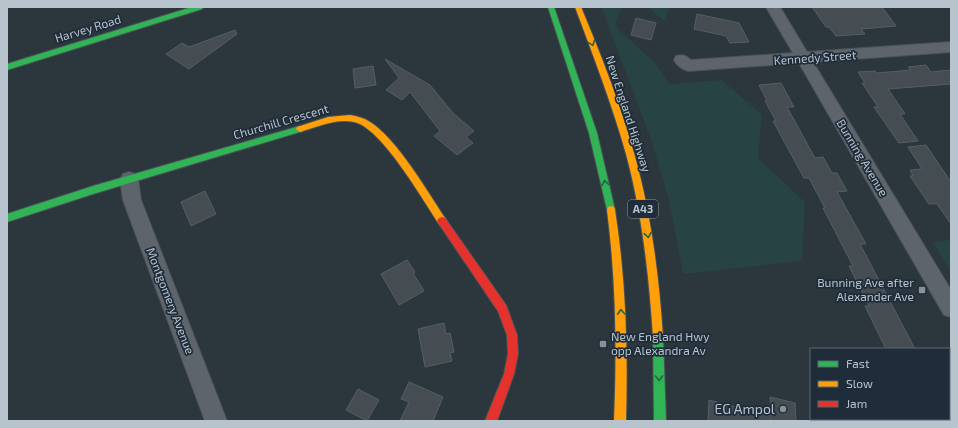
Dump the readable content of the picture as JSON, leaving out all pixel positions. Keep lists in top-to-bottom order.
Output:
{
  "streets": {
    "main road": [
      "Harvey Road",
      "New England Highway",
      "Churchill Crescent",
      "A43"
    ],
    "street": ["Kennedy Street", "Bunning Avenue", "Montgomery Avenue"]
  },
  "crossings": [
    ["Kennedy Street", "Bunning Avenue"],
    ["Churchill Crescent", "Montgomery Avenue"]
  ],
  "places": {
    "transit": ["Bunning Ave after Alexander Ave", "New England Hwy opp Alexandra Av"],
    "other": ["EG Ampol"]
  },
  "legend": ["Fast", "Slow", "Jam"]
}
